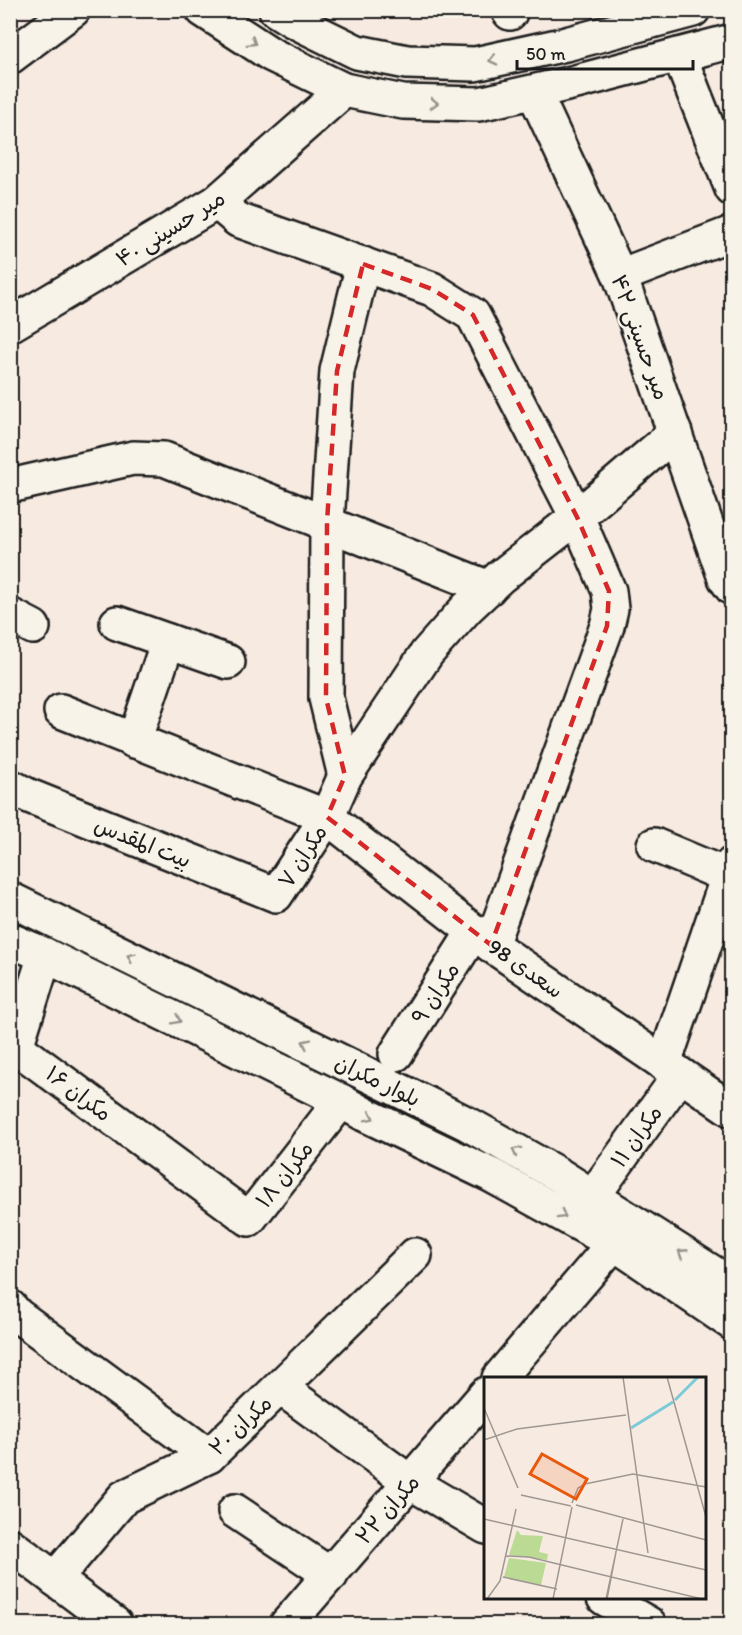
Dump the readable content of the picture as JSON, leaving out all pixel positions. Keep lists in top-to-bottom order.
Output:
{
  "streets": {
    "street": [
      "میر حسینی ۴۰",
      "میر حسینی ۴۲",
      "بیت المقدس",
      "مکران ۷",
      "سعدی 98",
      "مکران ۹",
      "بلوار مکران",
      "مکران ۱۶",
      "مکران ۱۱",
      "مکران ۱۸",
      "مکران ۲۰",
      "مکران ۲۲"
    ]
  },
  "crossings": [
    ["میر حسینی ۴۰", "مکران ۹"],
    ["میر حسینی ۴۲", "مکران ۷"],
    ["بیت المقدس", "مکران ۷"],
    ["مکران ۷", "سعدی 98"],
    ["مکران ۷", "مکران ۹"],
    ["سعدی 98", "مکران ۹"],
    ["سعدی 98", "مکران ۱۱"],
    ["بلوار مکران", "مکران ۱۶"],
    ["بلوار مکران", "مکران ۱۱"],
    ["بلوار مکران", "مکران ۱۸"],
    ["مکران ۱۶", "مکران ۱۸"]
  ],
  "scale_bar": "50 m"
}
